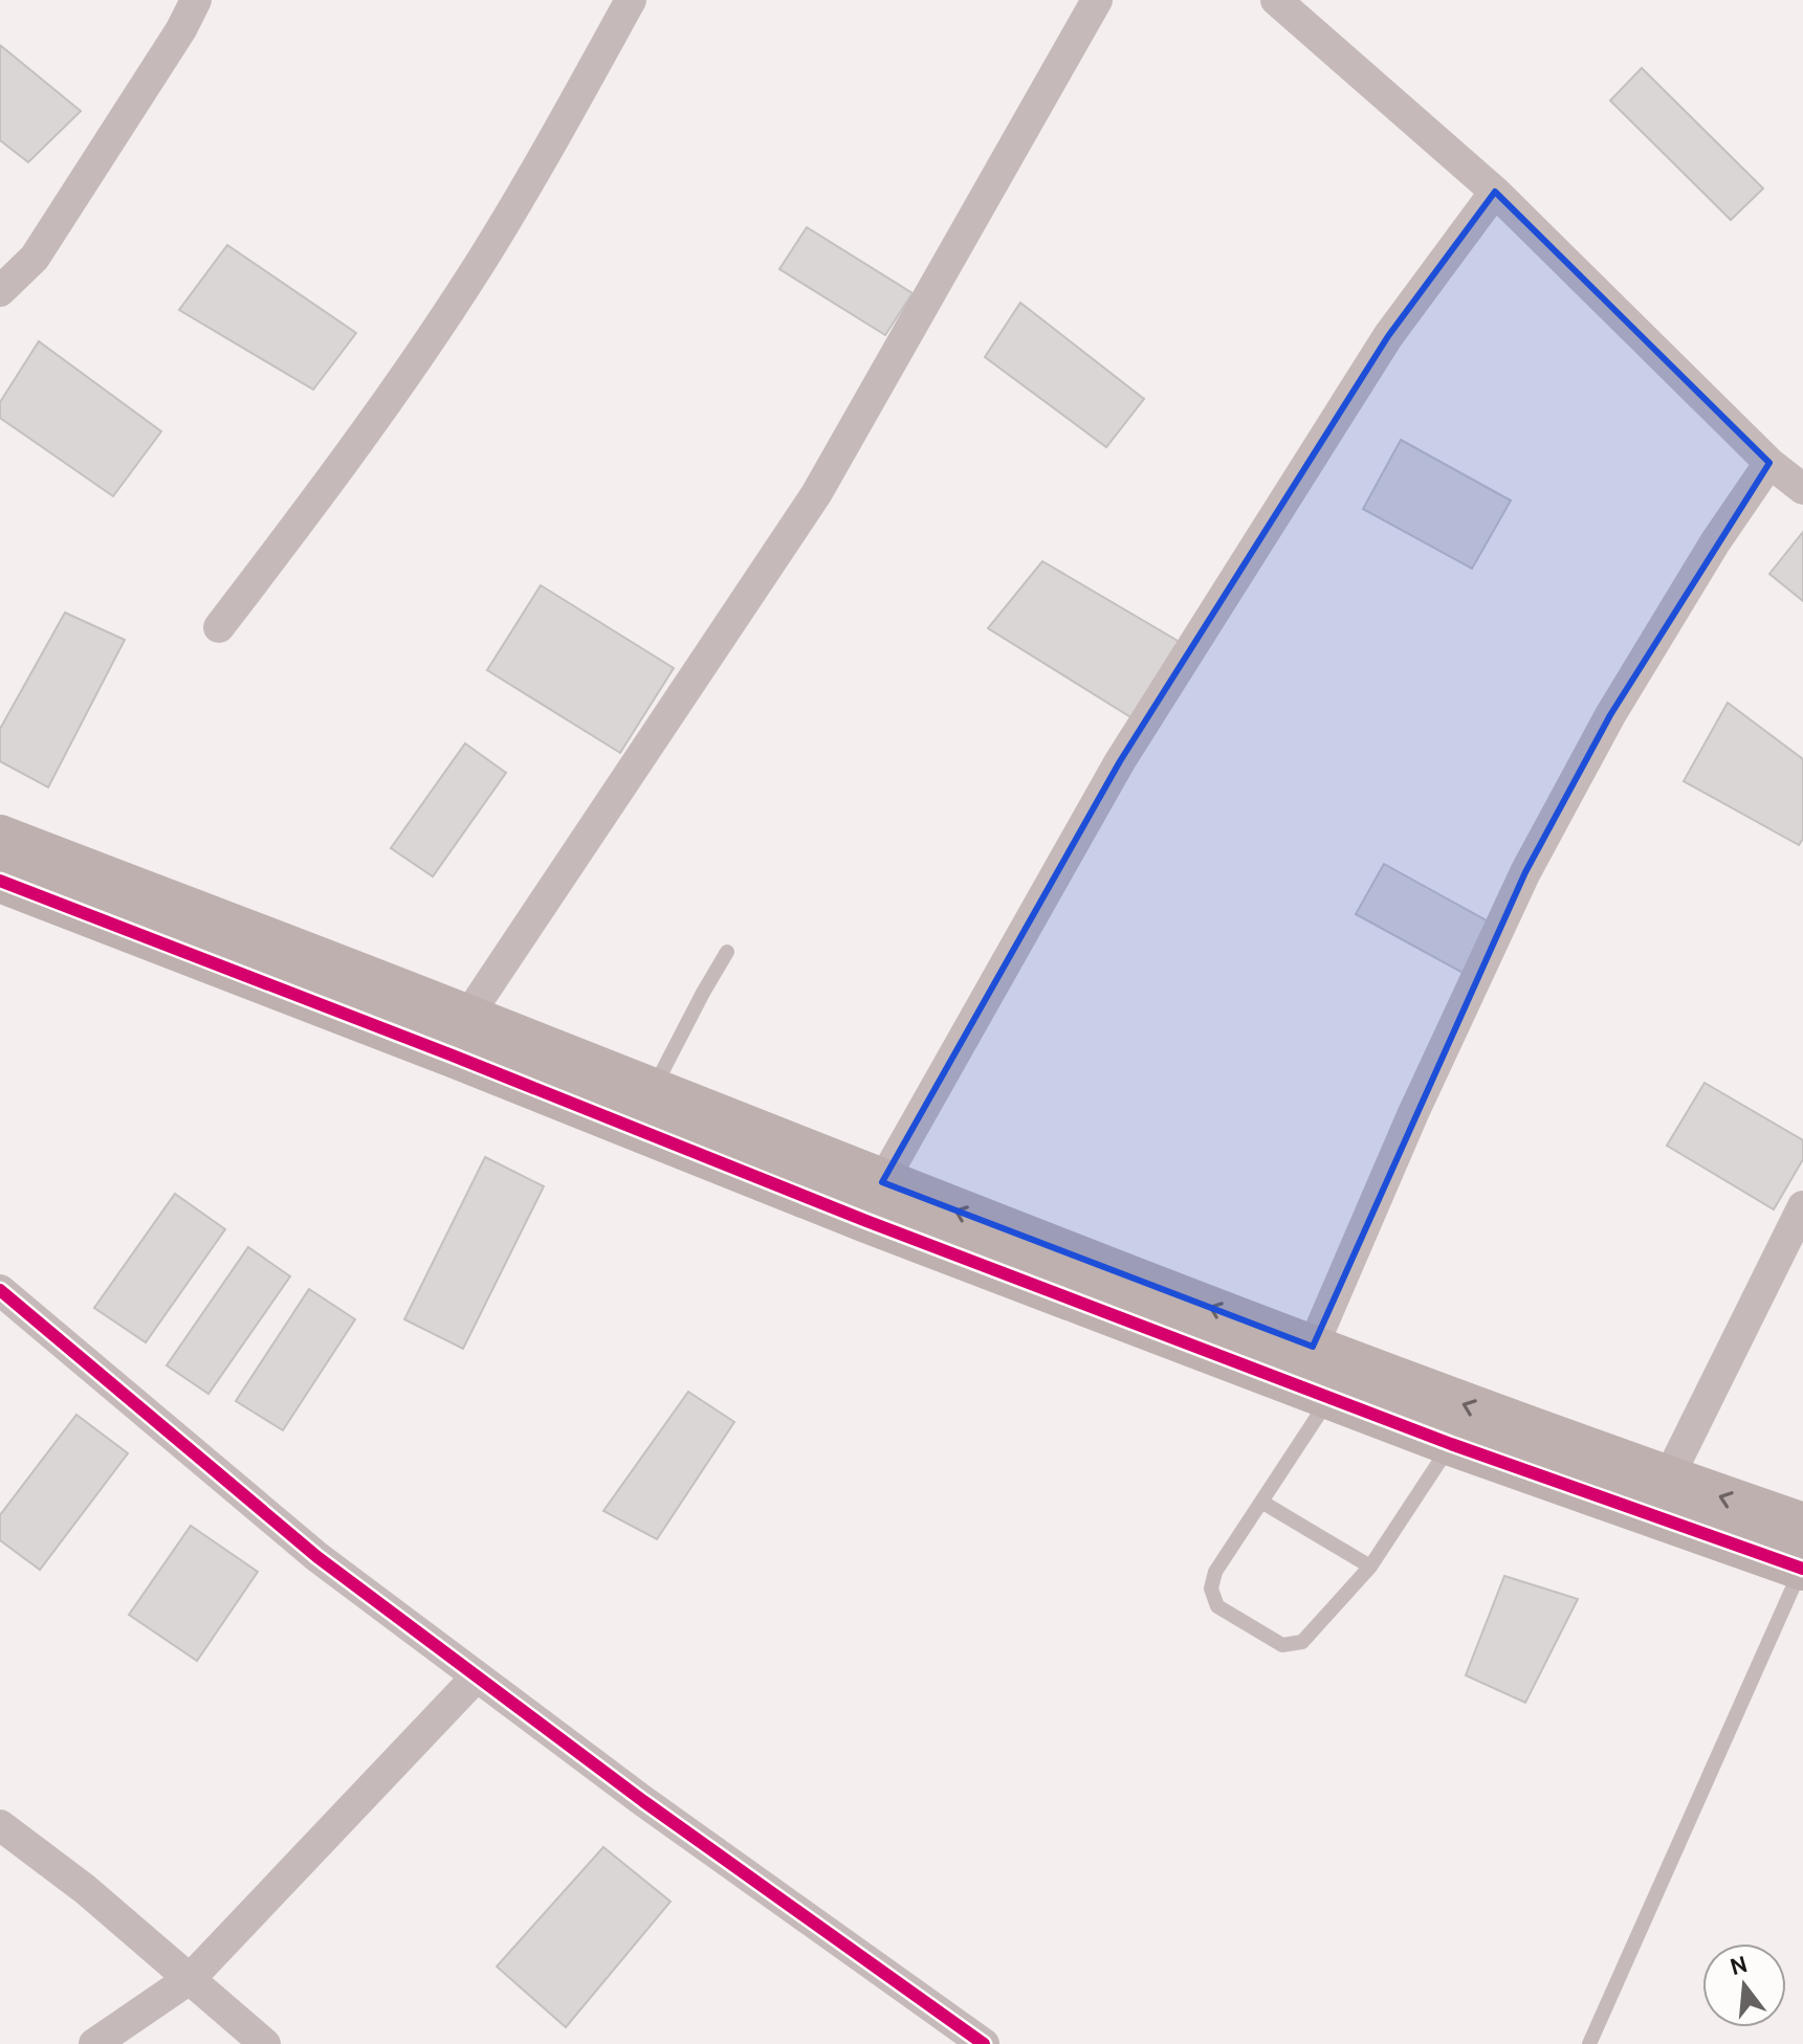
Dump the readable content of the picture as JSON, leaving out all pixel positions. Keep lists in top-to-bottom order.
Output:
{
  "north": "top"
}
